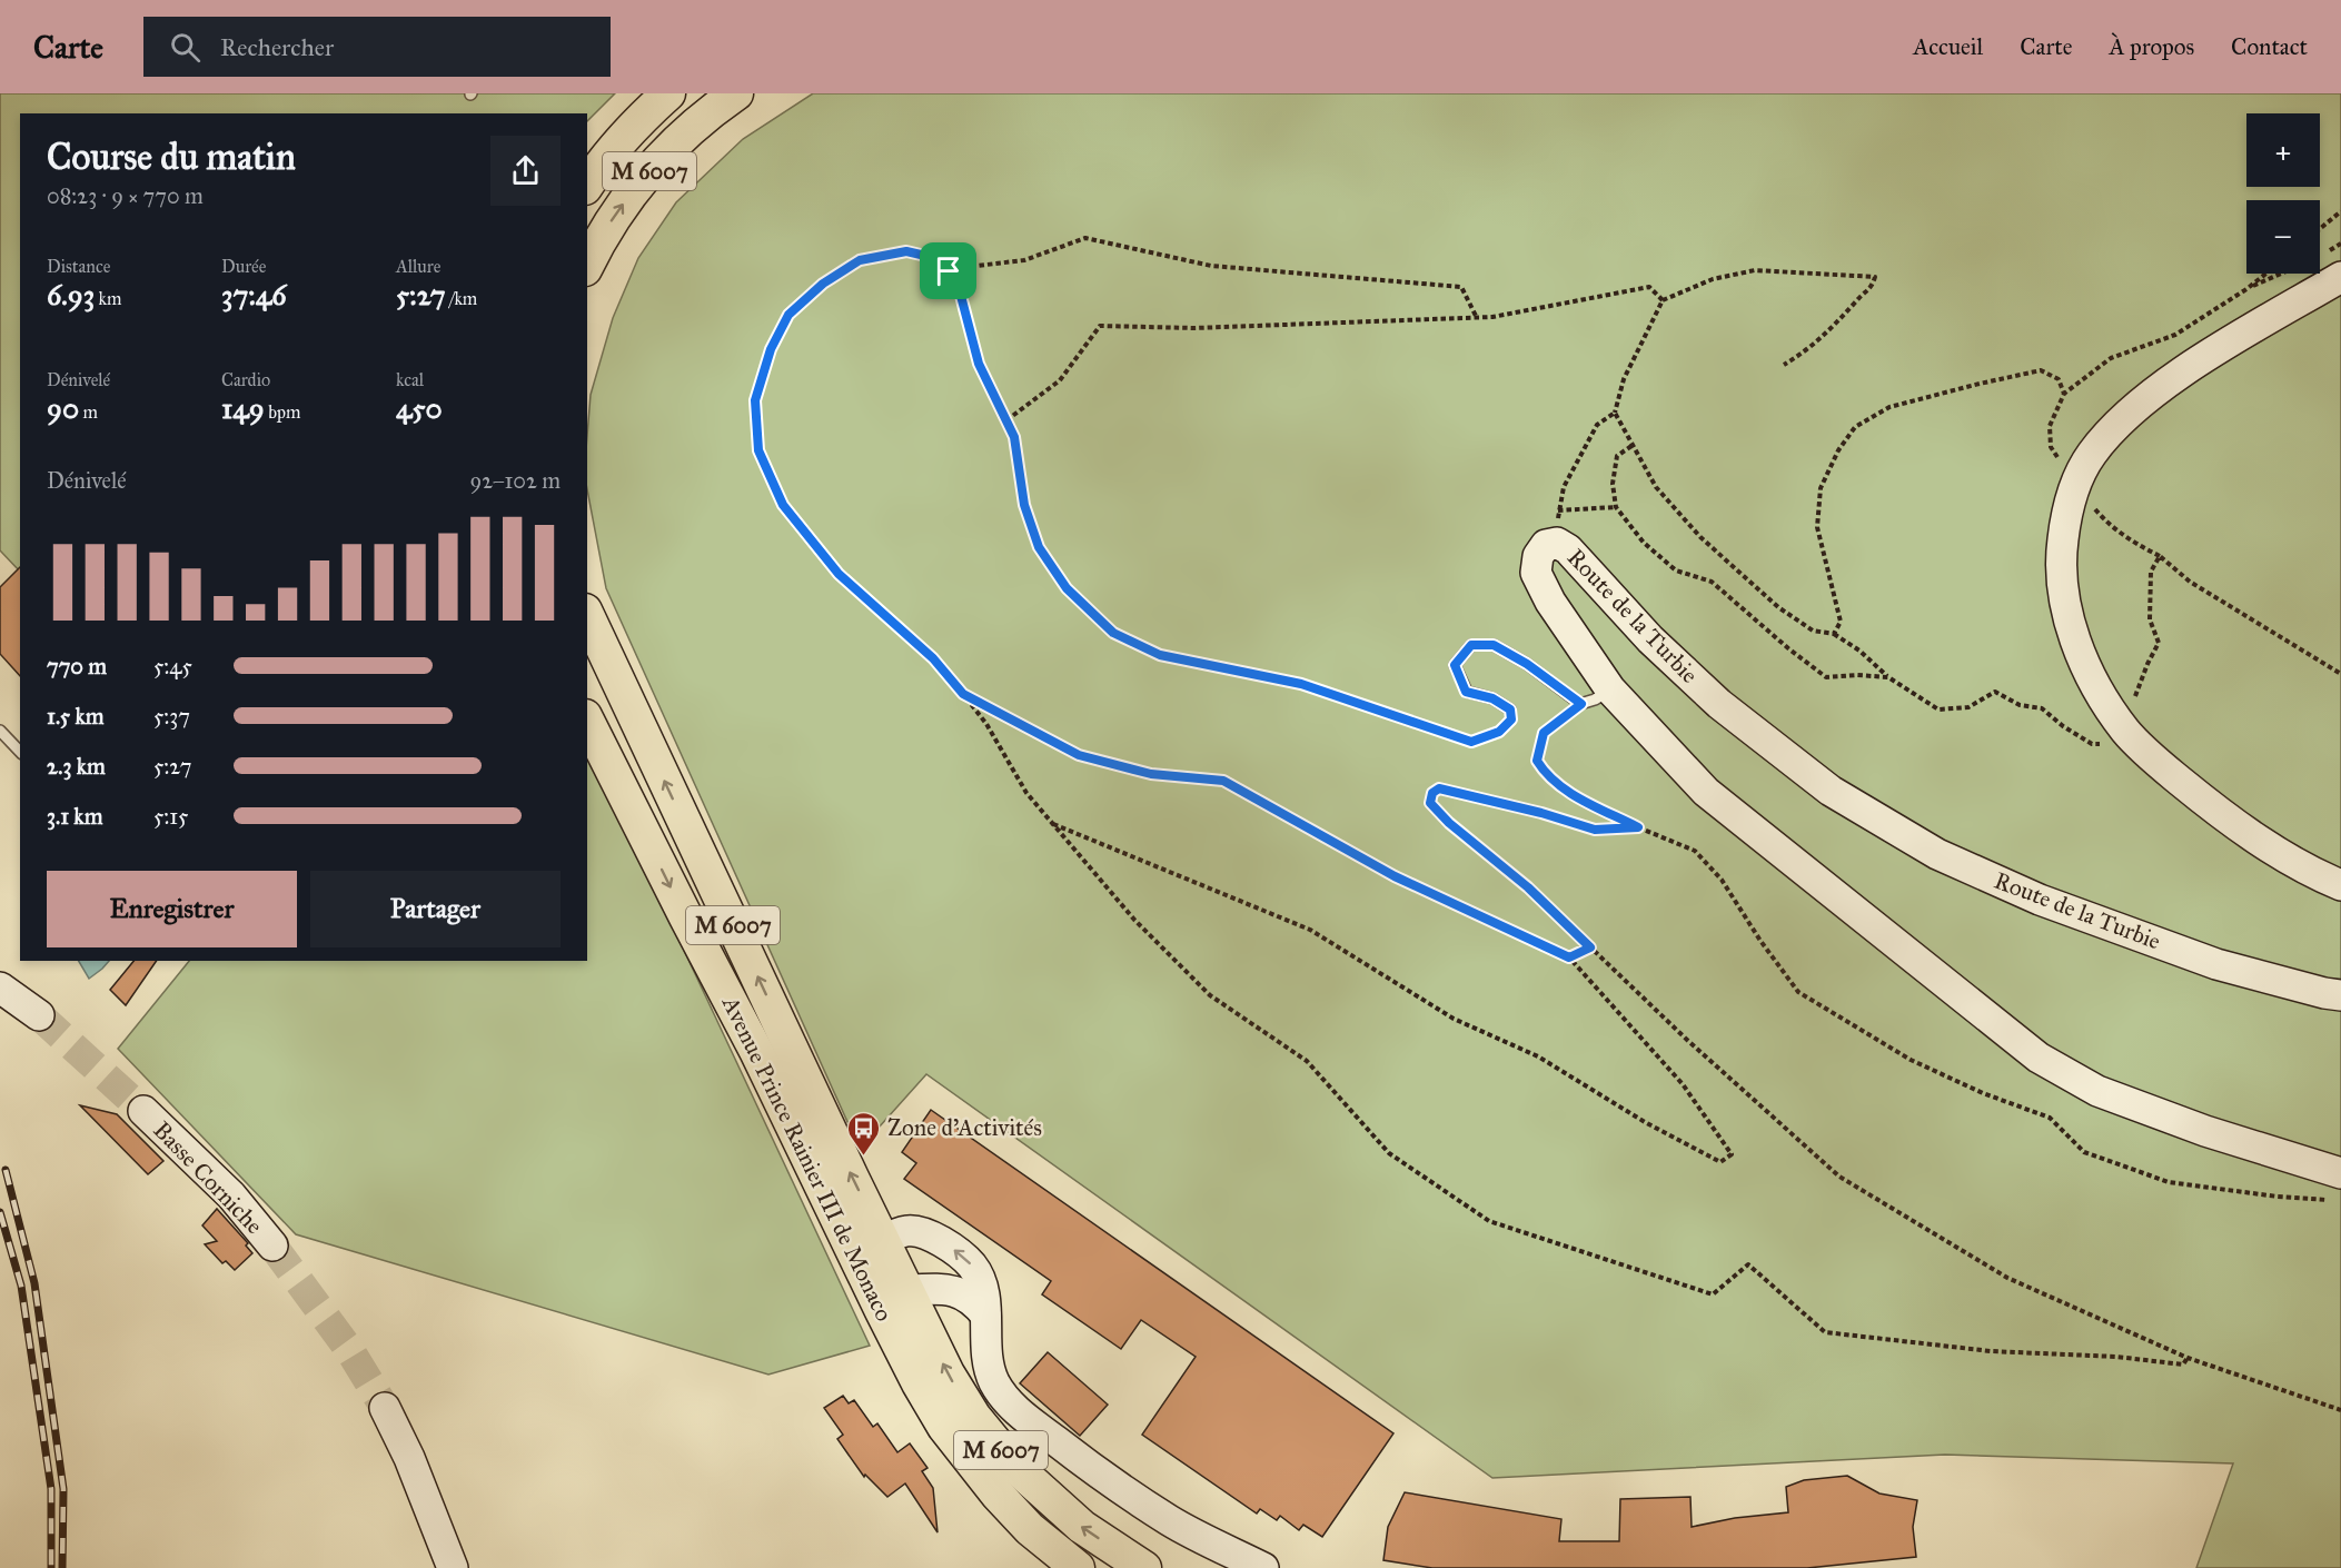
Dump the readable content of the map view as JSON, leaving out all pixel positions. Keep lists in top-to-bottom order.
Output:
{
  "streets": {
    "main road": ["M 6007", "Avenue Prince Rainier III de Monaco"],
    "street": ["Route de la Turbie", "Basse Corniche"]
  },
  "places": {
    "bus stop": ["Zone d'Activités"]
  },
  "page": {
    "header": "Carte",
    "search": "Rechercher",
    "nav": [
      "Accueil",
      "Carte",
      "À propos",
      "Contact"
    ],
    "map_buttons": ["+", "−"],
    "heading": ["Course du matin", "08:23 · 9 × 770 m"],
    "stats": [
      ["Distance", "6.93 km"],
      ["Durée", "37:46"],
      ["Allure", "5:27 /km"],
      ["Dénivelé", "90 m"],
      ["Cardio", "149 bpm"],
      ["kcal", "450"]
    ],
    "chart": ["Dénivelé", "92–102 m"],
    "list": [
      {
        "name": "770 m",
        "note": "5:45"
      },
      {
        "name": "1.5 km",
        "note": "5:37"
      },
      {
        "name": "2.3 km",
        "note": "5:27"
      },
      {
        "name": "3.1 km",
        "note": "5:15"
      }
    ],
    "buttons": ["Enregistrer", "Partager"]
  }
}
